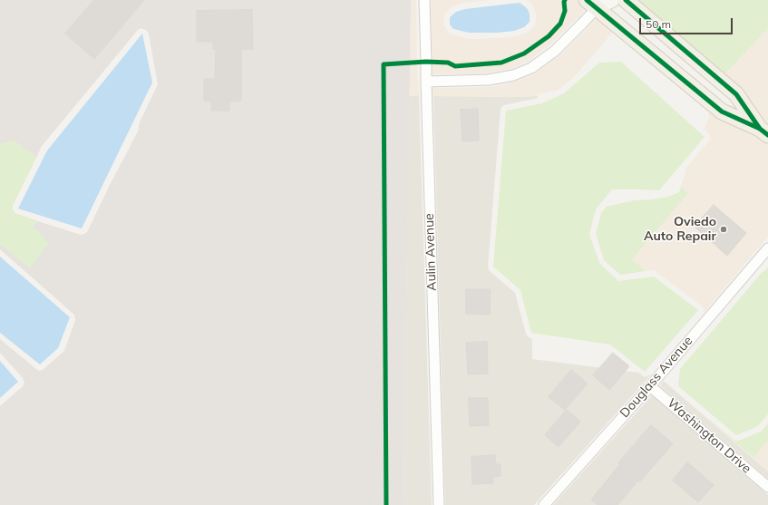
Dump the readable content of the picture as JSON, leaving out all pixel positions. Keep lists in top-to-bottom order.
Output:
{
  "streets": {
    "street": ["Aulin Avenue", "Douglass Avenue", "Washington Drive"]
  },
  "crossings": [
    ["Douglass Avenue", "Washington Drive"]
  ],
  "places": ["Oviedo Auto Repair"],
  "scale_bar": "50 m"
}
